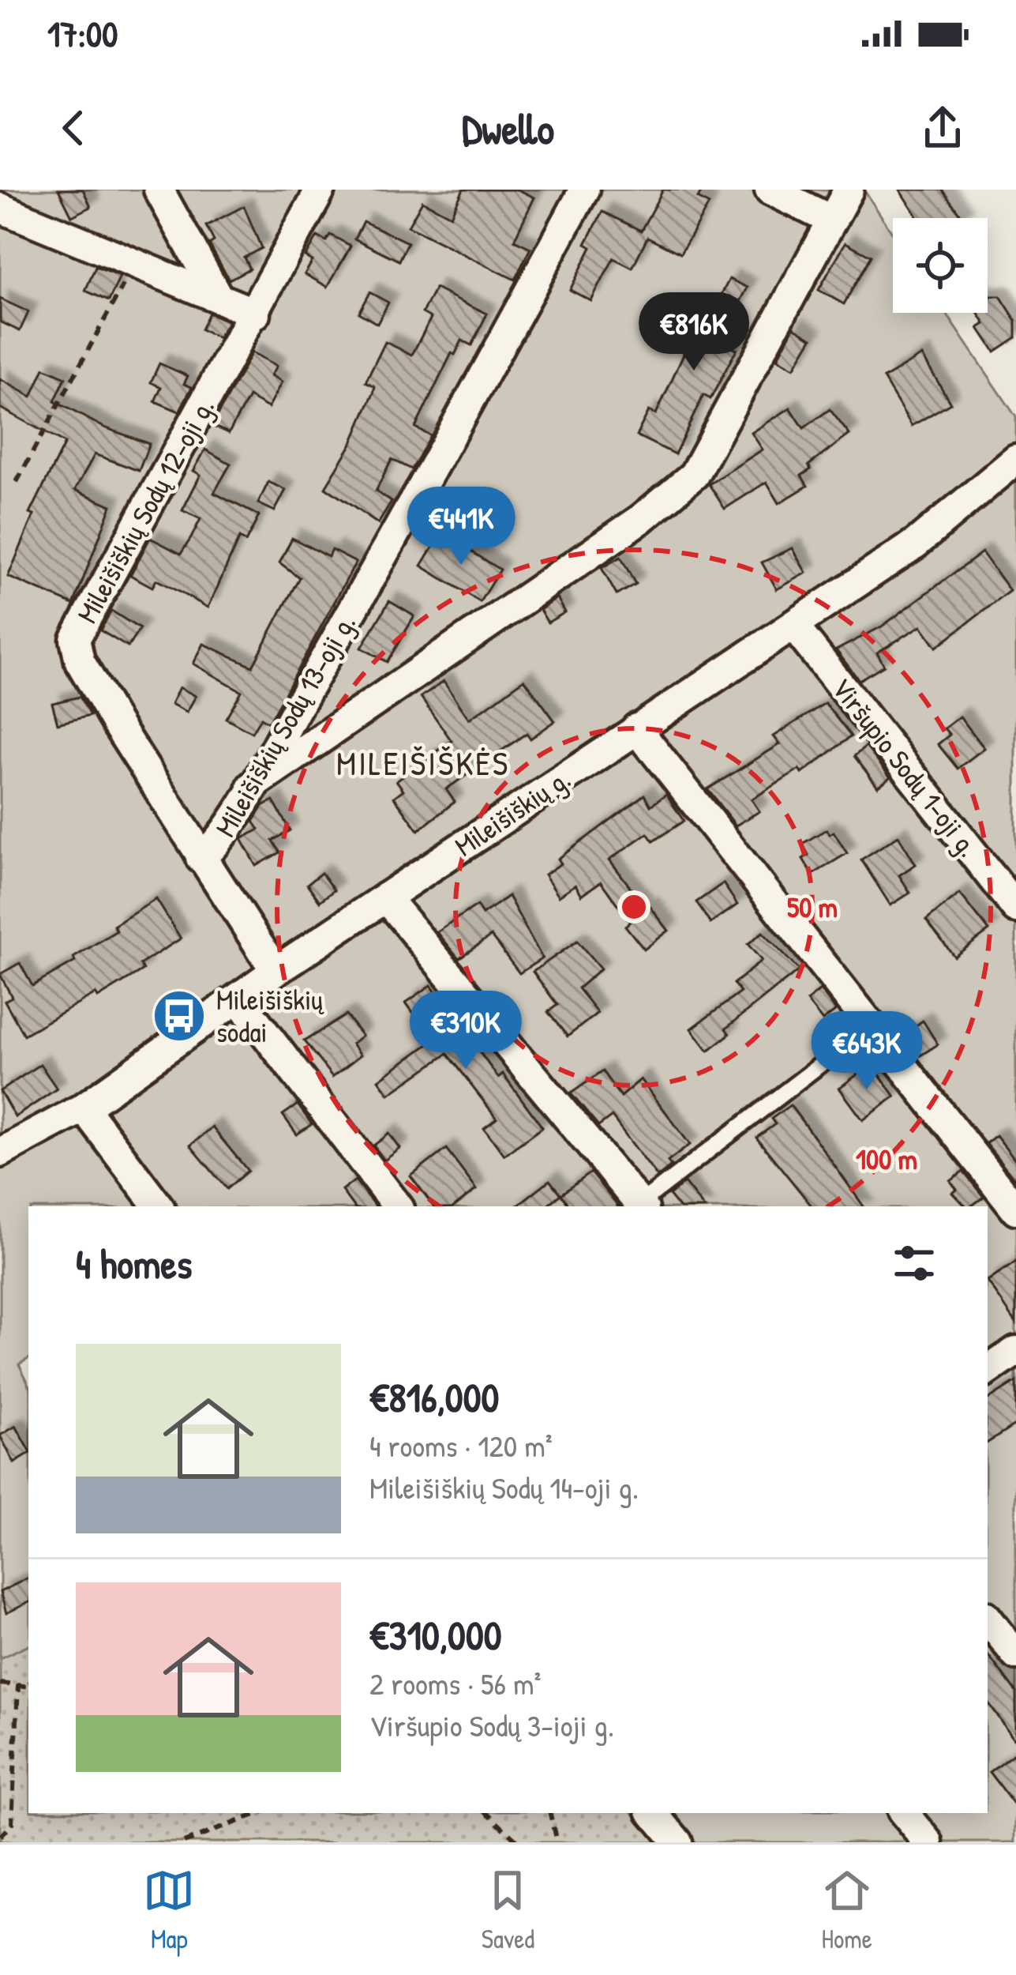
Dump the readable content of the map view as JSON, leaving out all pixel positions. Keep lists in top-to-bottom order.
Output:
{
  "streets": {
    "street": [
      "Mileišiškių Sodų 12-oji g.",
      "Mileišiškių Sodų 13-oji g.",
      "Viršupio Sodų 1-oji g.",
      "Mileišiškių g."
    ]
  },
  "crossings": [
    ["Mileišiškių Sodų 12-oji g.", "Mileišiškių Sodų 13-oji g."],
    ["Mileišiškių Sodų 12-oji g.", "Mileišiškių g."],
    ["Viršupio Sodų 1-oji g.", "Mileišiškių g."]
  ],
  "districts": ["MILEIŠIŠKĖS"],
  "places": {
    "bus stop": ["Mileišiškių sodai"]
  },
  "page": {
    "status": "17:00",
    "header": "Dwello",
    "price": [
      "€816K",
      "€441K",
      "€310K",
      "€643K"
    ],
    "heading": "4 homes",
    "list": [
      {
        "name": "€816,000",
        "note": "4 rooms · 120 m² · Mileišiškių Sodų 14-oji g."
      },
      {
        "name": "€310,000",
        "note": "2 rooms · 56 m² · Viršupio Sodų 3-ioji g."
      }
    ],
    "tabs": ["Map", "Saved", "Home"]
  },
  "rings": ["50 m", "100 m"]
}
